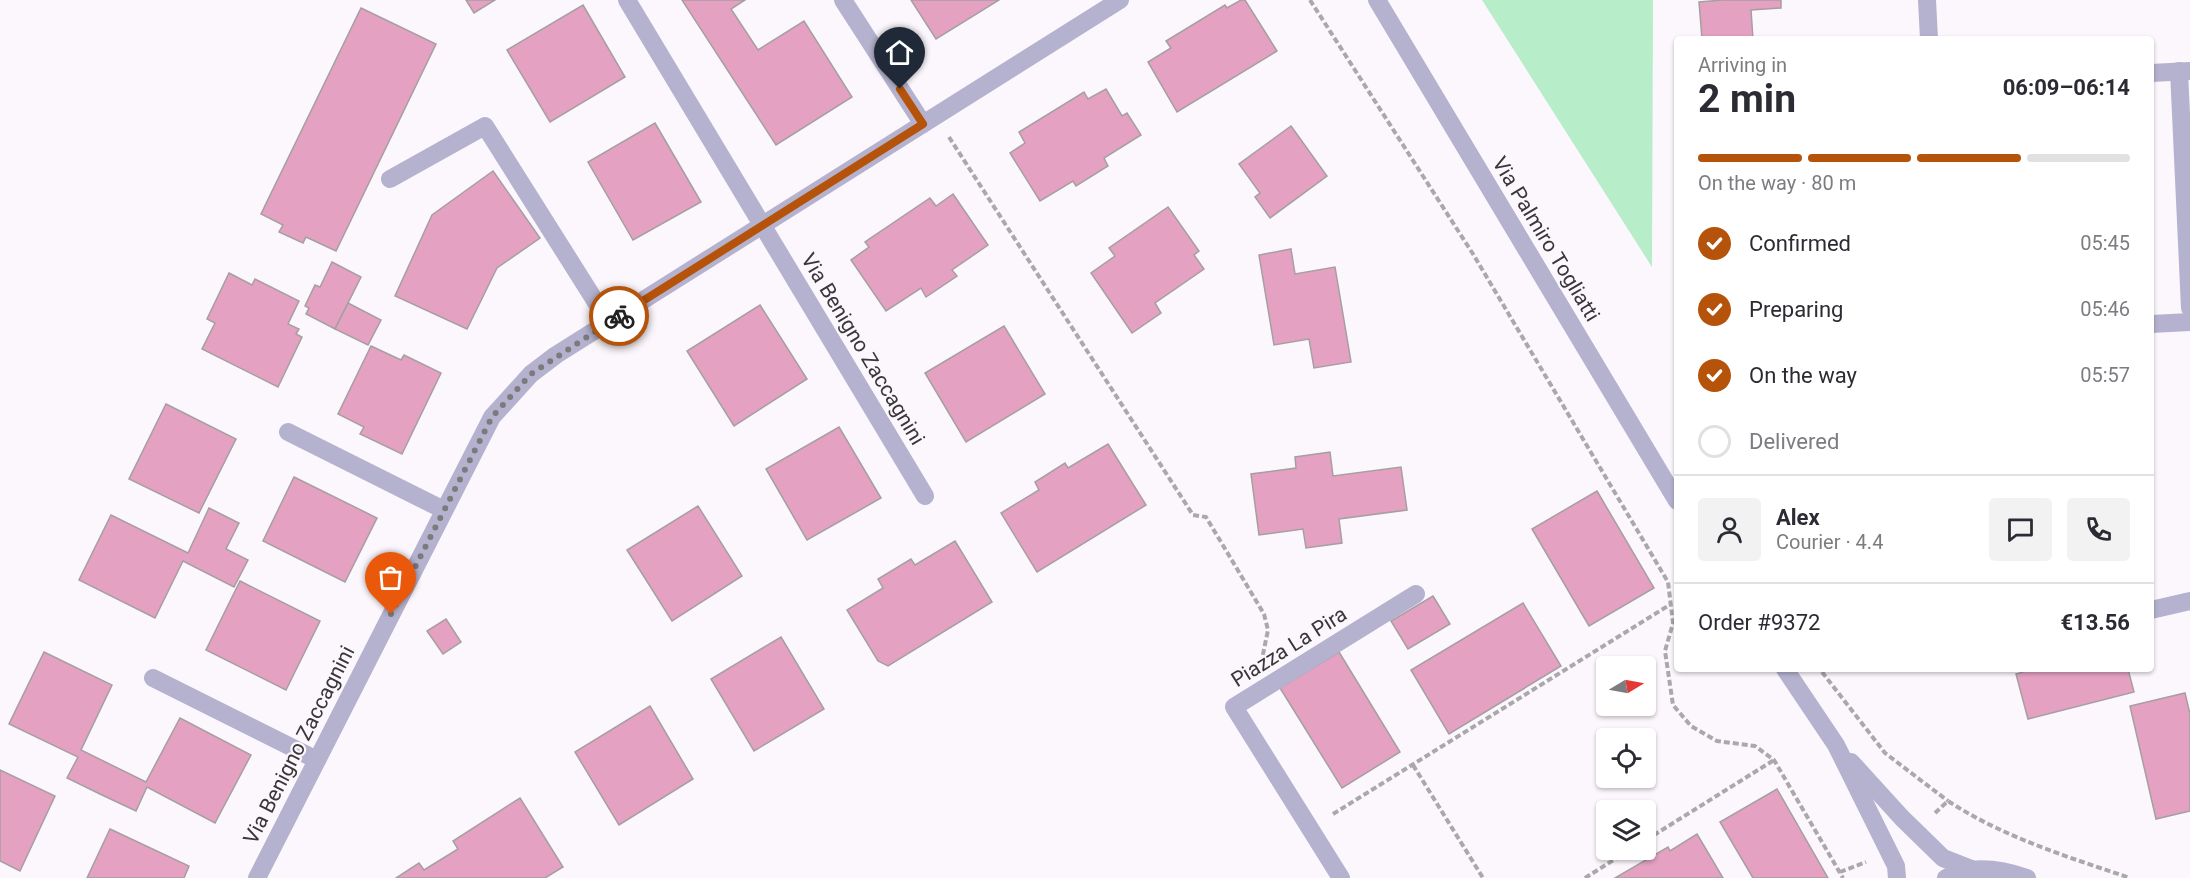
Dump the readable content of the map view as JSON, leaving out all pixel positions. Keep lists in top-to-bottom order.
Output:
{
  "streets": {
    "street": ["Via Palmiro Togliatti", "Via Benigno Zaccagnini", "Piazza La Pira"]
  },
  "north": "right",
  "page": {
    "heading": ["2 min", "Arriving in", "06:09–06:14"],
    "panel": [
      "Alex",
      "Courier · 4.4",
      "Order #9372",
      "€13.56"
    ],
    "bar": "On the way · 80 m",
    "list": [
      ["Confirmed", "05:45"],
      ["Preparing", "05:46"],
      ["On the way", "05:57"],
      "Delivered"
    ]
  }
}
